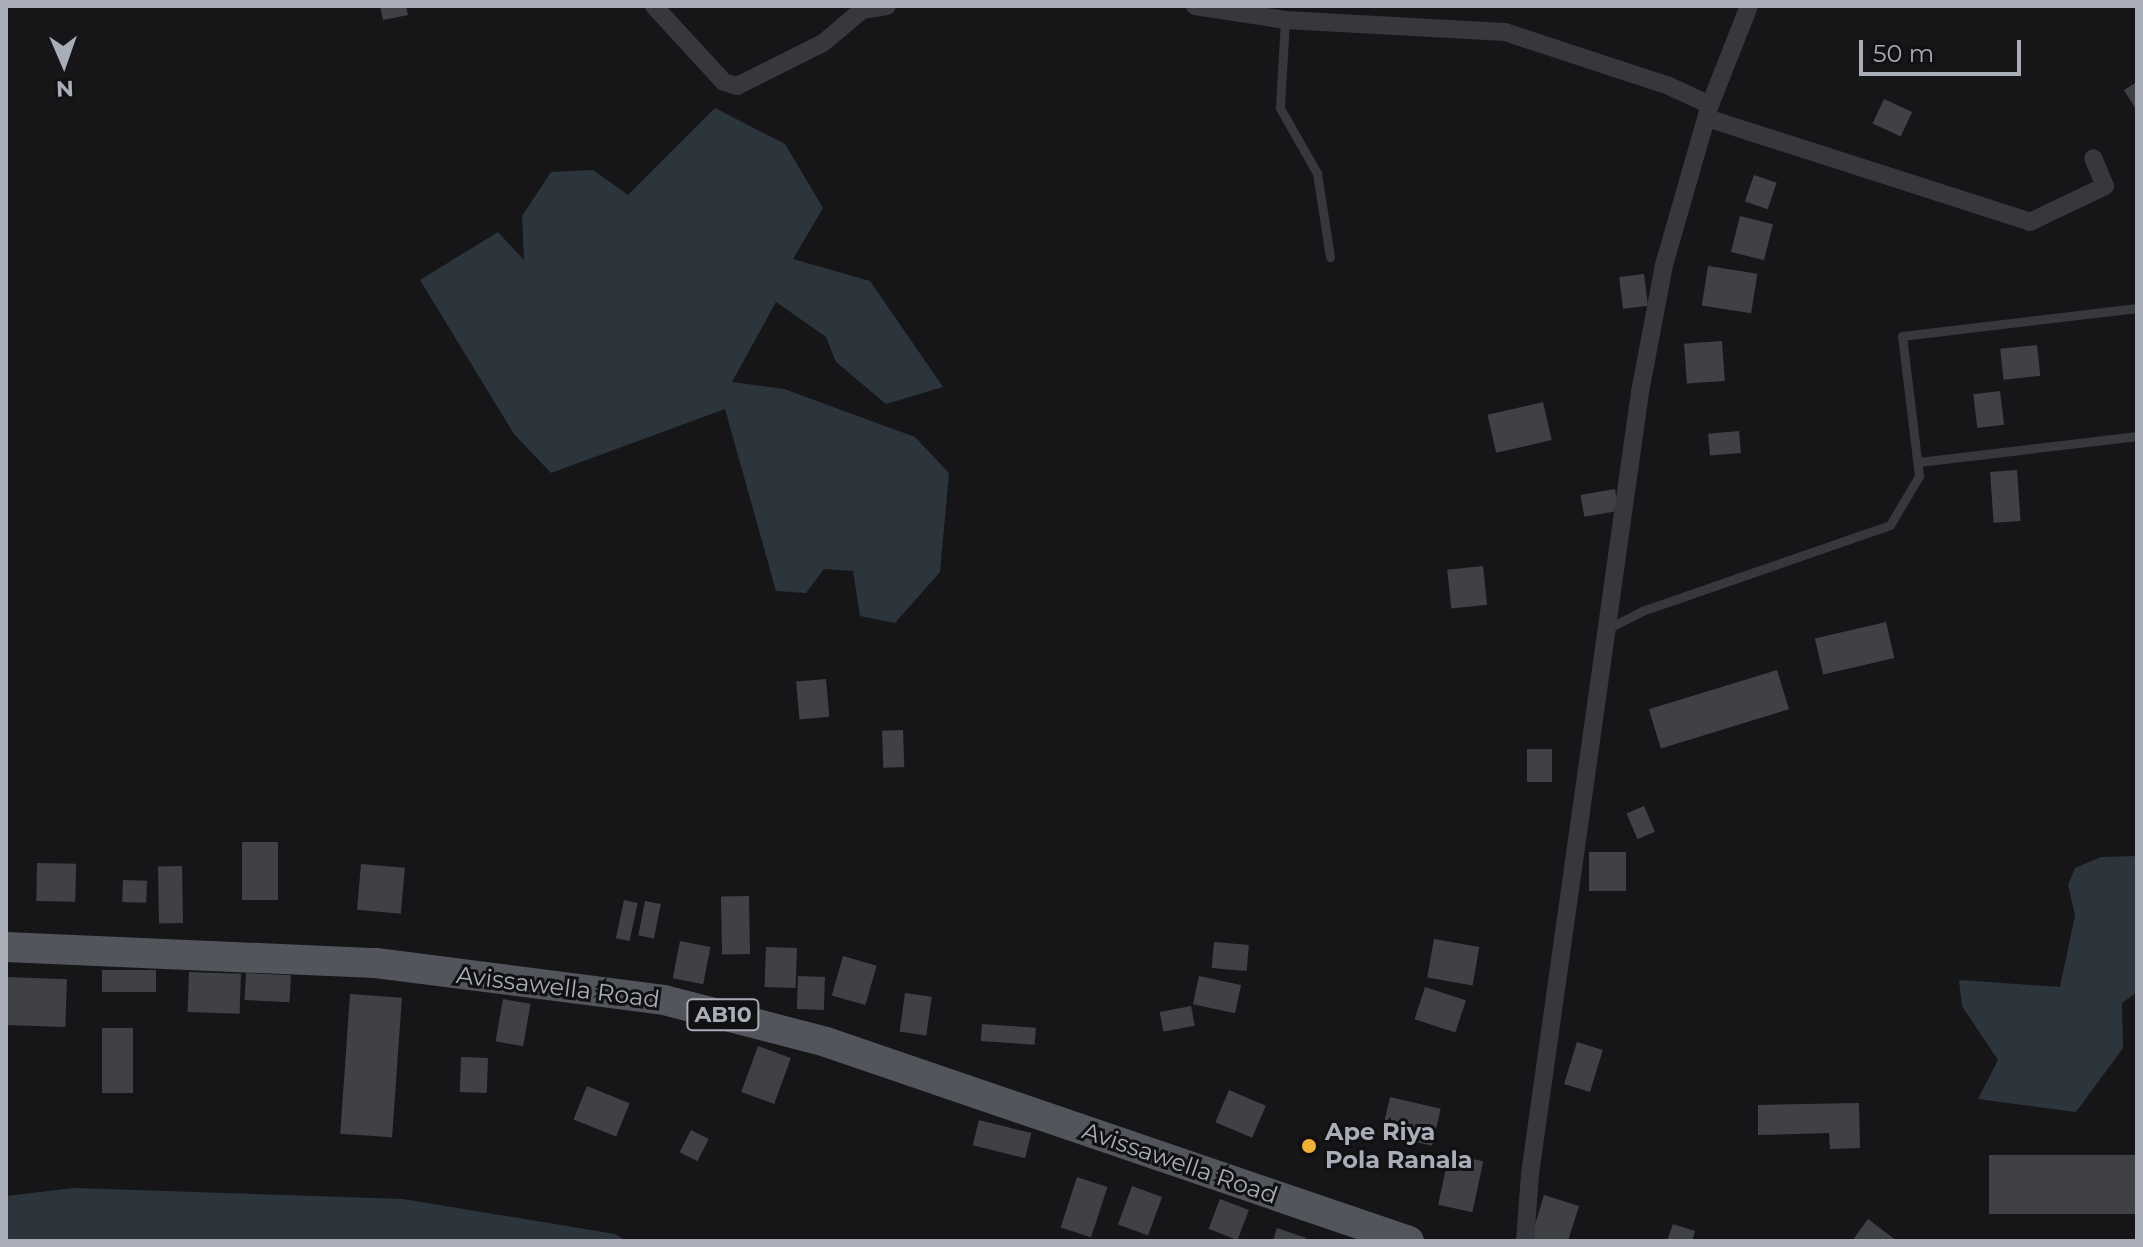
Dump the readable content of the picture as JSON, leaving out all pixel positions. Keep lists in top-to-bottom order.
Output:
{
  "streets": {
    "main road": ["Avissawella Road", "AB10"]
  },
  "places": ["Ape Riya Pola Ranala"],
  "scale_bar": "50 m",
  "north": "bottom"
}
